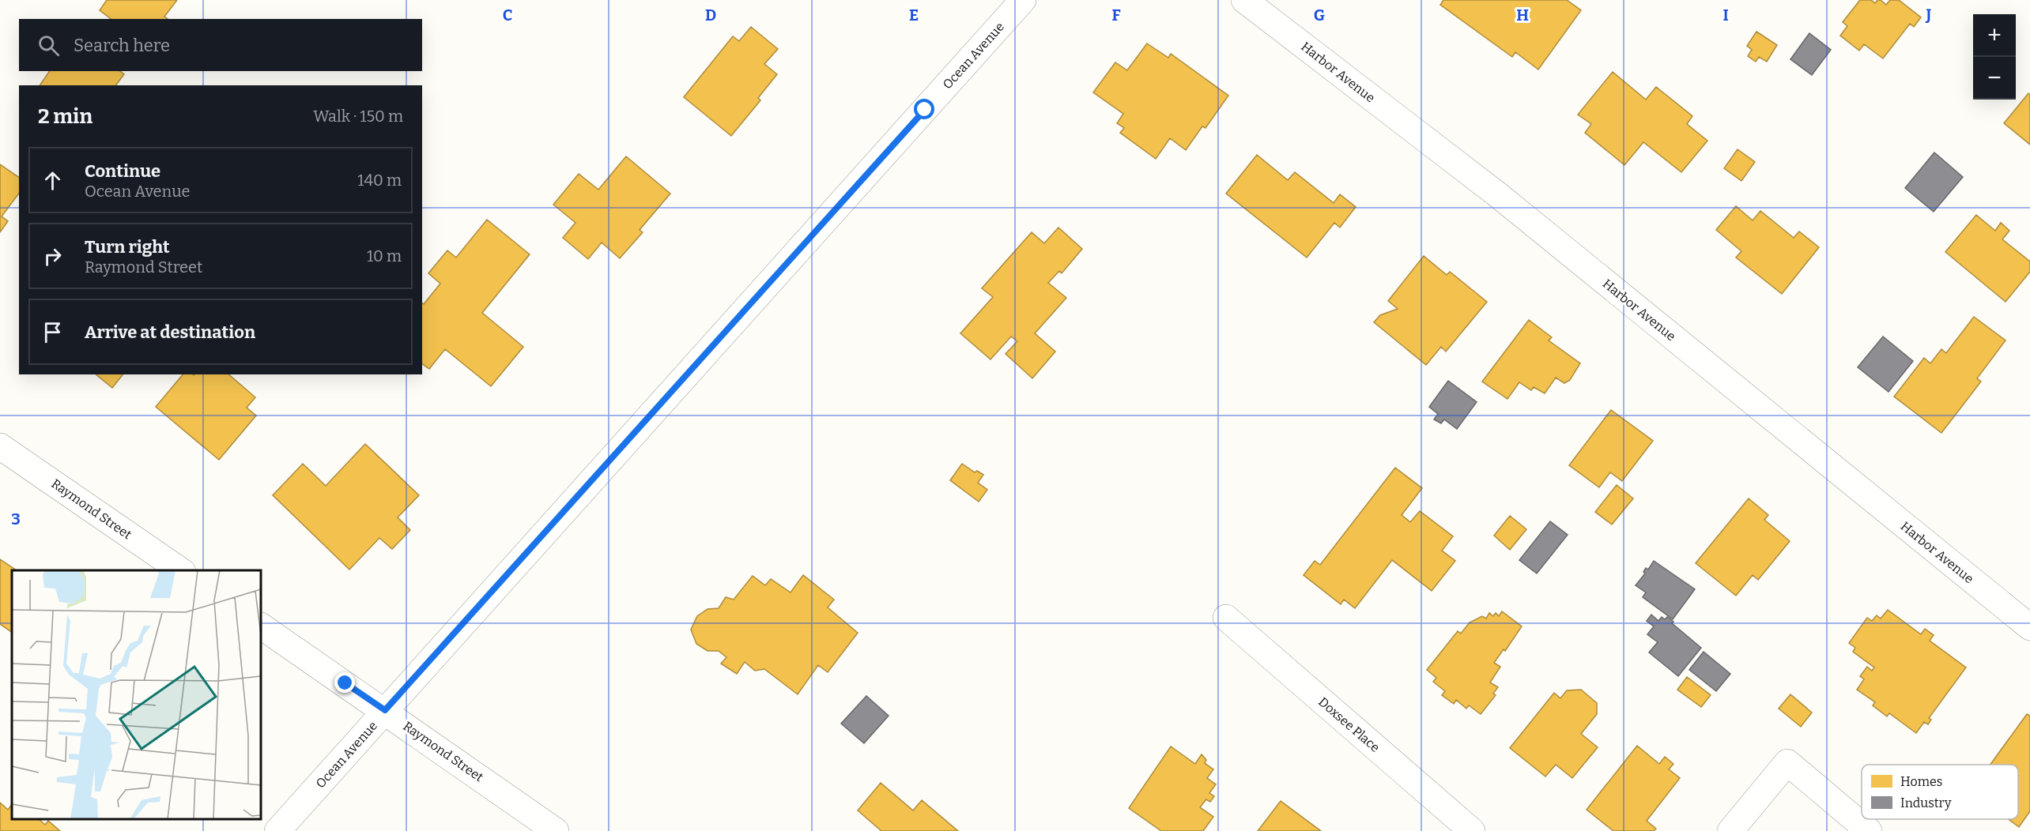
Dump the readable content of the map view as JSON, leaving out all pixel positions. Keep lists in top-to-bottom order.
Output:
{
  "streets": {
    "street": [
      "Ocean Avenue",
      "Harbor Avenue",
      "Raymond Street",
      "Doxsee Place"
    ]
  },
  "crossings": [
    ["Ocean Avenue", "Raymond Street"]
  ],
  "legend": ["Homes", "Industry"],
  "page": {
    "map_buttons": ["+", "−"],
    "search": "Search here",
    "heading": ["2 min", "Walk · 150 m"],
    "list": [
      ["Continue", "Ocean Avenue", "140 m"],
      ["Turn right", "Raymond Street", "10 m"],
      "Arrive at destination"
    ]
  },
  "grid": {
    "columns": [
      "C",
      "D",
      "E",
      "F",
      "G",
      "H",
      "I",
      "J"
    ],
    "rows": ["3"]
  }
}
